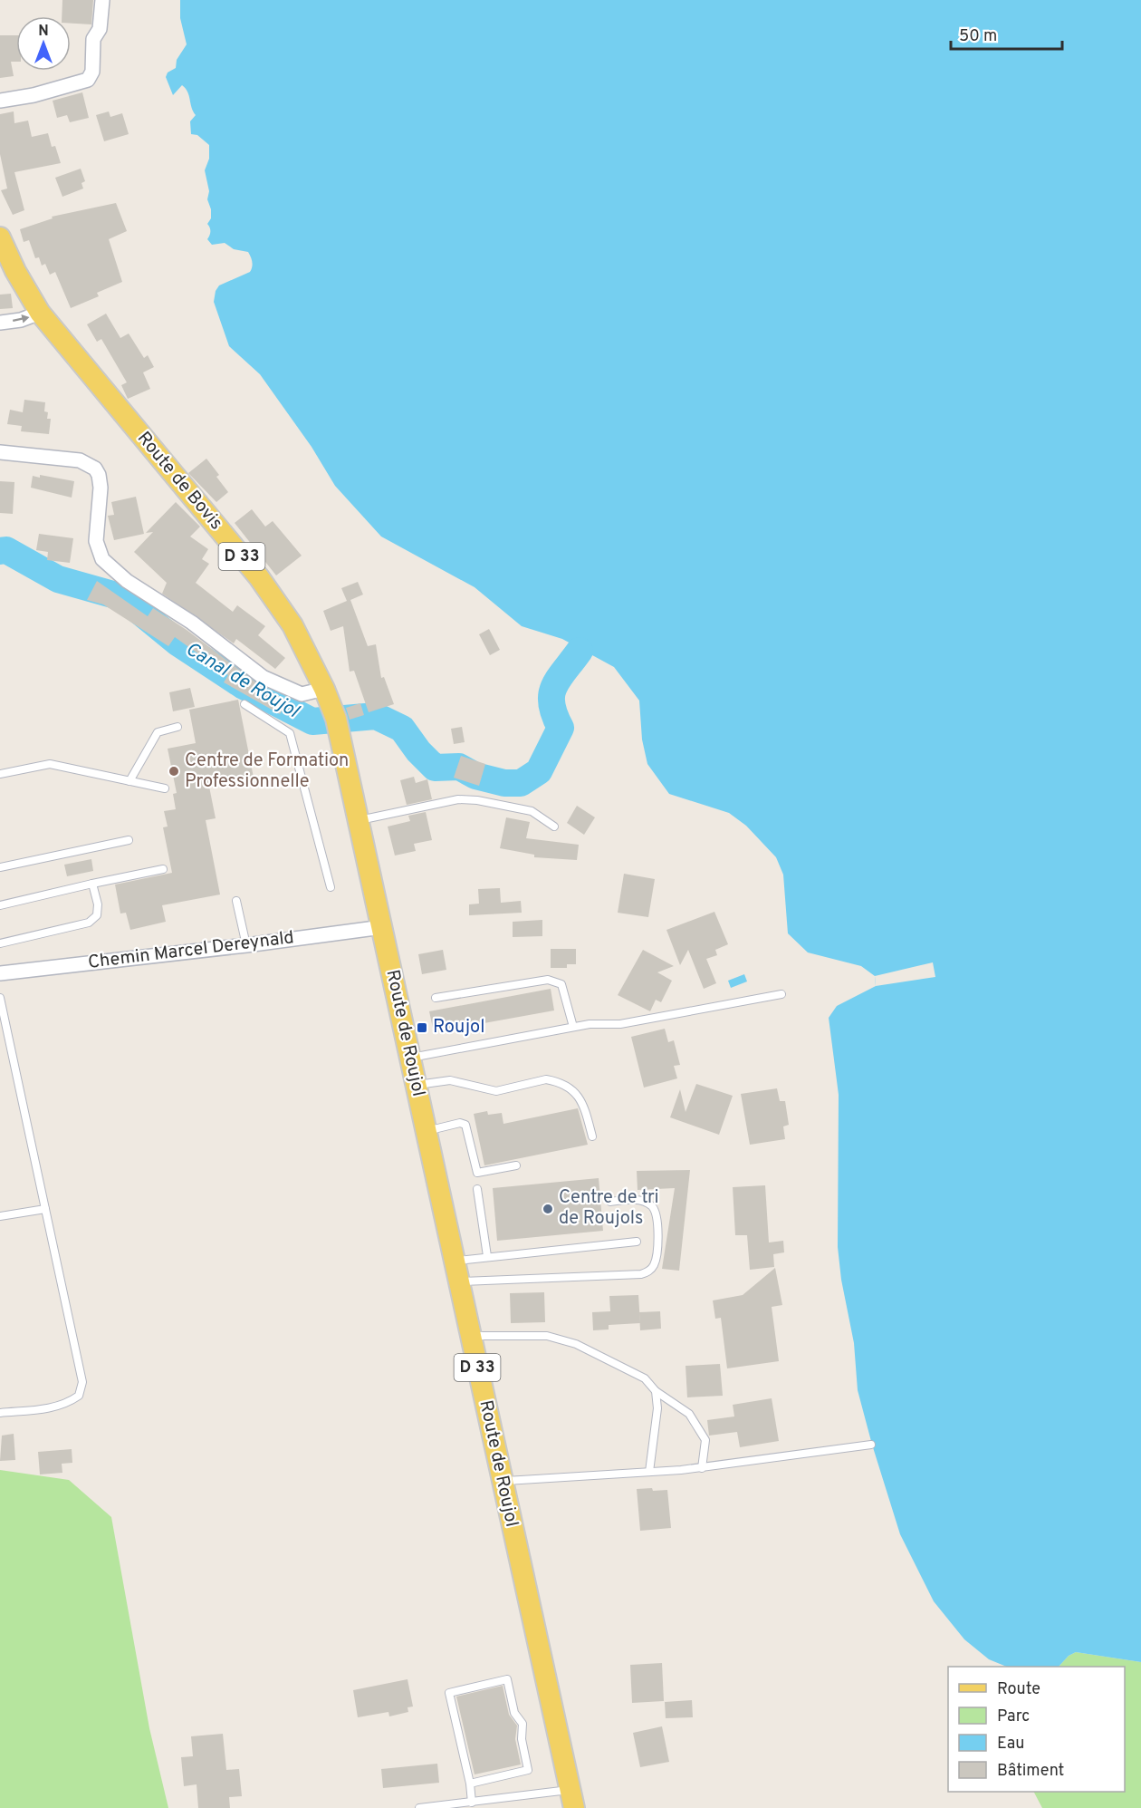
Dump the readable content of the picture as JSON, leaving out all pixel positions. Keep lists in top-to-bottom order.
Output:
{
  "streets": {
    "main road": ["Route de Bovis", "D 33", "Route de Roujol"],
    "street": ["Chemin Marcel Dereynald"]
  },
  "crossings": [
    ["Route de Bovis", "Chemin Marcel Dereynald"],
    ["Route de Bovis", "Route de Roujol"],
    ["Chemin Marcel Dereynald", "Route de Roujol"]
  ],
  "water": ["Canal de Roujol"],
  "places": {
    "other": ["Centre de Formation Professionnelle", "Centre de tri de Roujols"],
    "transit": ["Roujol"]
  },
  "legend": [
    "Route",
    "Parc",
    "Eau",
    "Bâtiment"
  ],
  "scale_bar": "50 m",
  "north": "top"
}
